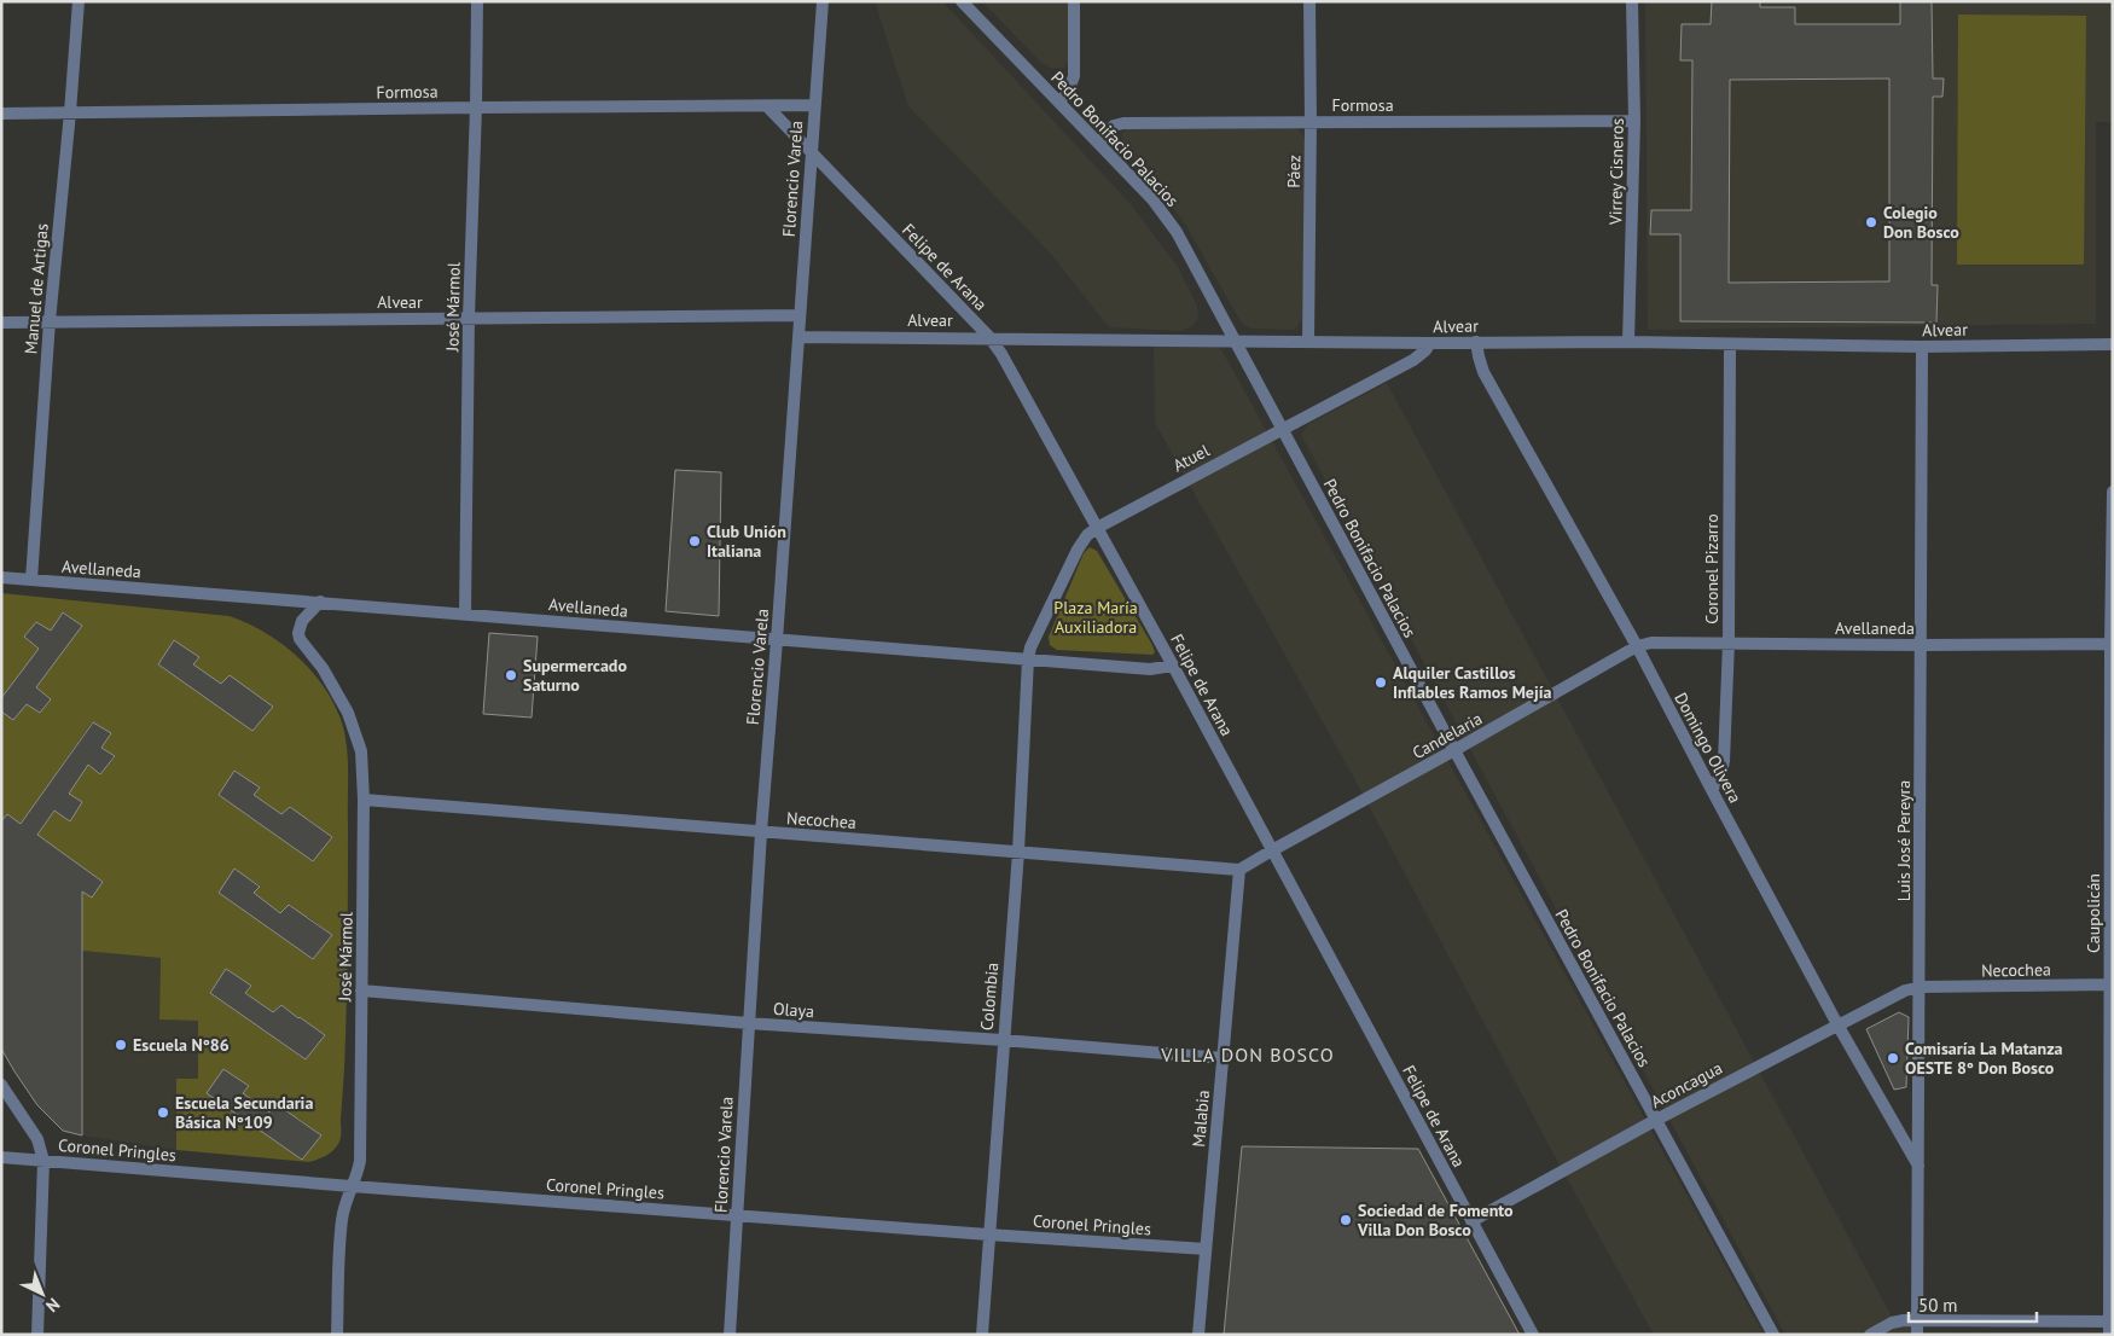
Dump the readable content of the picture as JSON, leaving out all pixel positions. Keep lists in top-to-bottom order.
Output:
{
  "streets": {
    "street": [
      "Formosa",
      "Pedro Bonifacio Palacios",
      "Páez",
      "Virrey Cisneros",
      "Florencio Varela",
      "Felipe de Arana",
      "Manuel de Artigas",
      "Alvear",
      "José Mármol",
      "Atuel",
      "Avellaneda",
      "Coronel Pizarro",
      "Candelaria",
      "Domingo Olivera",
      "Necochea",
      "Luis José Pereyra",
      "Caupolicán",
      "Colombia",
      "Olaya",
      "Aconcagua",
      "Malabia",
      "Coronel Pringles"
    ]
  },
  "crossings": [
    ["Formosa", "Pedro Bonifacio Palacios"],
    ["Formosa", "Páez"],
    ["Formosa", "Virrey Cisneros"],
    ["Formosa", "Florencio Varela"],
    ["Formosa", "Felipe de Arana"],
    ["Formosa", "Manuel de Artigas"],
    ["Formosa", "José Mármol"],
    ["Pedro Bonifacio Palacios", "Alvear"],
    ["Pedro Bonifacio Palacios", "Atuel"],
    ["Pedro Bonifacio Palacios", "Candelaria"],
    ["Pedro Bonifacio Palacios", "Aconcagua"],
    ["Páez", "Alvear"],
    ["Virrey Cisneros", "Alvear"],
    ["Florencio Varela", "Felipe de Arana"],
    ["Florencio Varela", "Alvear"],
    ["Florencio Varela", "Avellaneda"],
    ["Florencio Varela", "Necochea"],
    ["Florencio Varela", "Olaya"],
    ["Florencio Varela", "Coronel Pringles"],
    ["Felipe de Arana", "Alvear"],
    ["Felipe de Arana", "Atuel"],
    ["Felipe de Arana", "Avellaneda"],
    ["Felipe de Arana", "Candelaria"],
    ["Felipe de Arana", "Aconcagua"],
    ["Manuel de Artigas", "Alvear"],
    ["Manuel de Artigas", "Avellaneda"],
    ["Alvear", "José Mármol"],
    ["Alvear", "Atuel"],
    ["Alvear", "Coronel Pizarro"],
    ["Alvear", "Domingo Olivera"],
    ["Alvear", "Luis José Pereyra"],
    ["José Mármol", "Avellaneda"],
    ["José Mármol", "Necochea"],
    ["José Mármol", "Olaya"],
    ["José Mármol", "Coronel Pringles"],
    ["Atuel", "Avellaneda"],
    ["Atuel", "Colombia"],
    ["Avellaneda", "Coronel Pizarro"],
    ["Avellaneda", "Candelaria"],
    ["Avellaneda", "Domingo Olivera"],
    ["Avellaneda", "Luis José Pereyra"],
    ["Avellaneda", "Caupolicán"],
    ["Avellaneda", "Colombia"],
    ["Coronel Pizarro", "Domingo Olivera"],
    ["Candelaria", "Domingo Olivera"],
    ["Domingo Olivera", "Luis José Pereyra"],
    ["Domingo Olivera", "Aconcagua"],
    ["Necochea", "Luis José Pereyra"],
    ["Necochea", "Caupolicán"],
    ["Necochea", "Colombia"],
    ["Necochea", "Aconcagua"],
    ["Necochea", "Malabia"],
    ["Luis José Pereyra", "Aconcagua"],
    ["Colombia", "Olaya"],
    ["Colombia", "Coronel Pringles"],
    ["Olaya", "Malabia"],
    ["Malabia", "Coronel Pringles"]
  ],
  "districts": ["VILLA DON BOSCO"],
  "parks": ["Plaza María Auxiliadora"],
  "places": [
    "Colegio Don Bosco",
    "Club Unión Italiana",
    "Supermercado Saturno",
    "Alquiler Castillos Inflables Ramos Mejía",
    "Escuela N°86",
    "Comisaría La Matanza OESTE 8° Don Bosco",
    "Escuela Secundaria Básica N°109",
    "Sociedad de Fomento Villa Don Bosco"
  ],
  "scale_bar": "50 m",
  "north": "bottom right"
}
